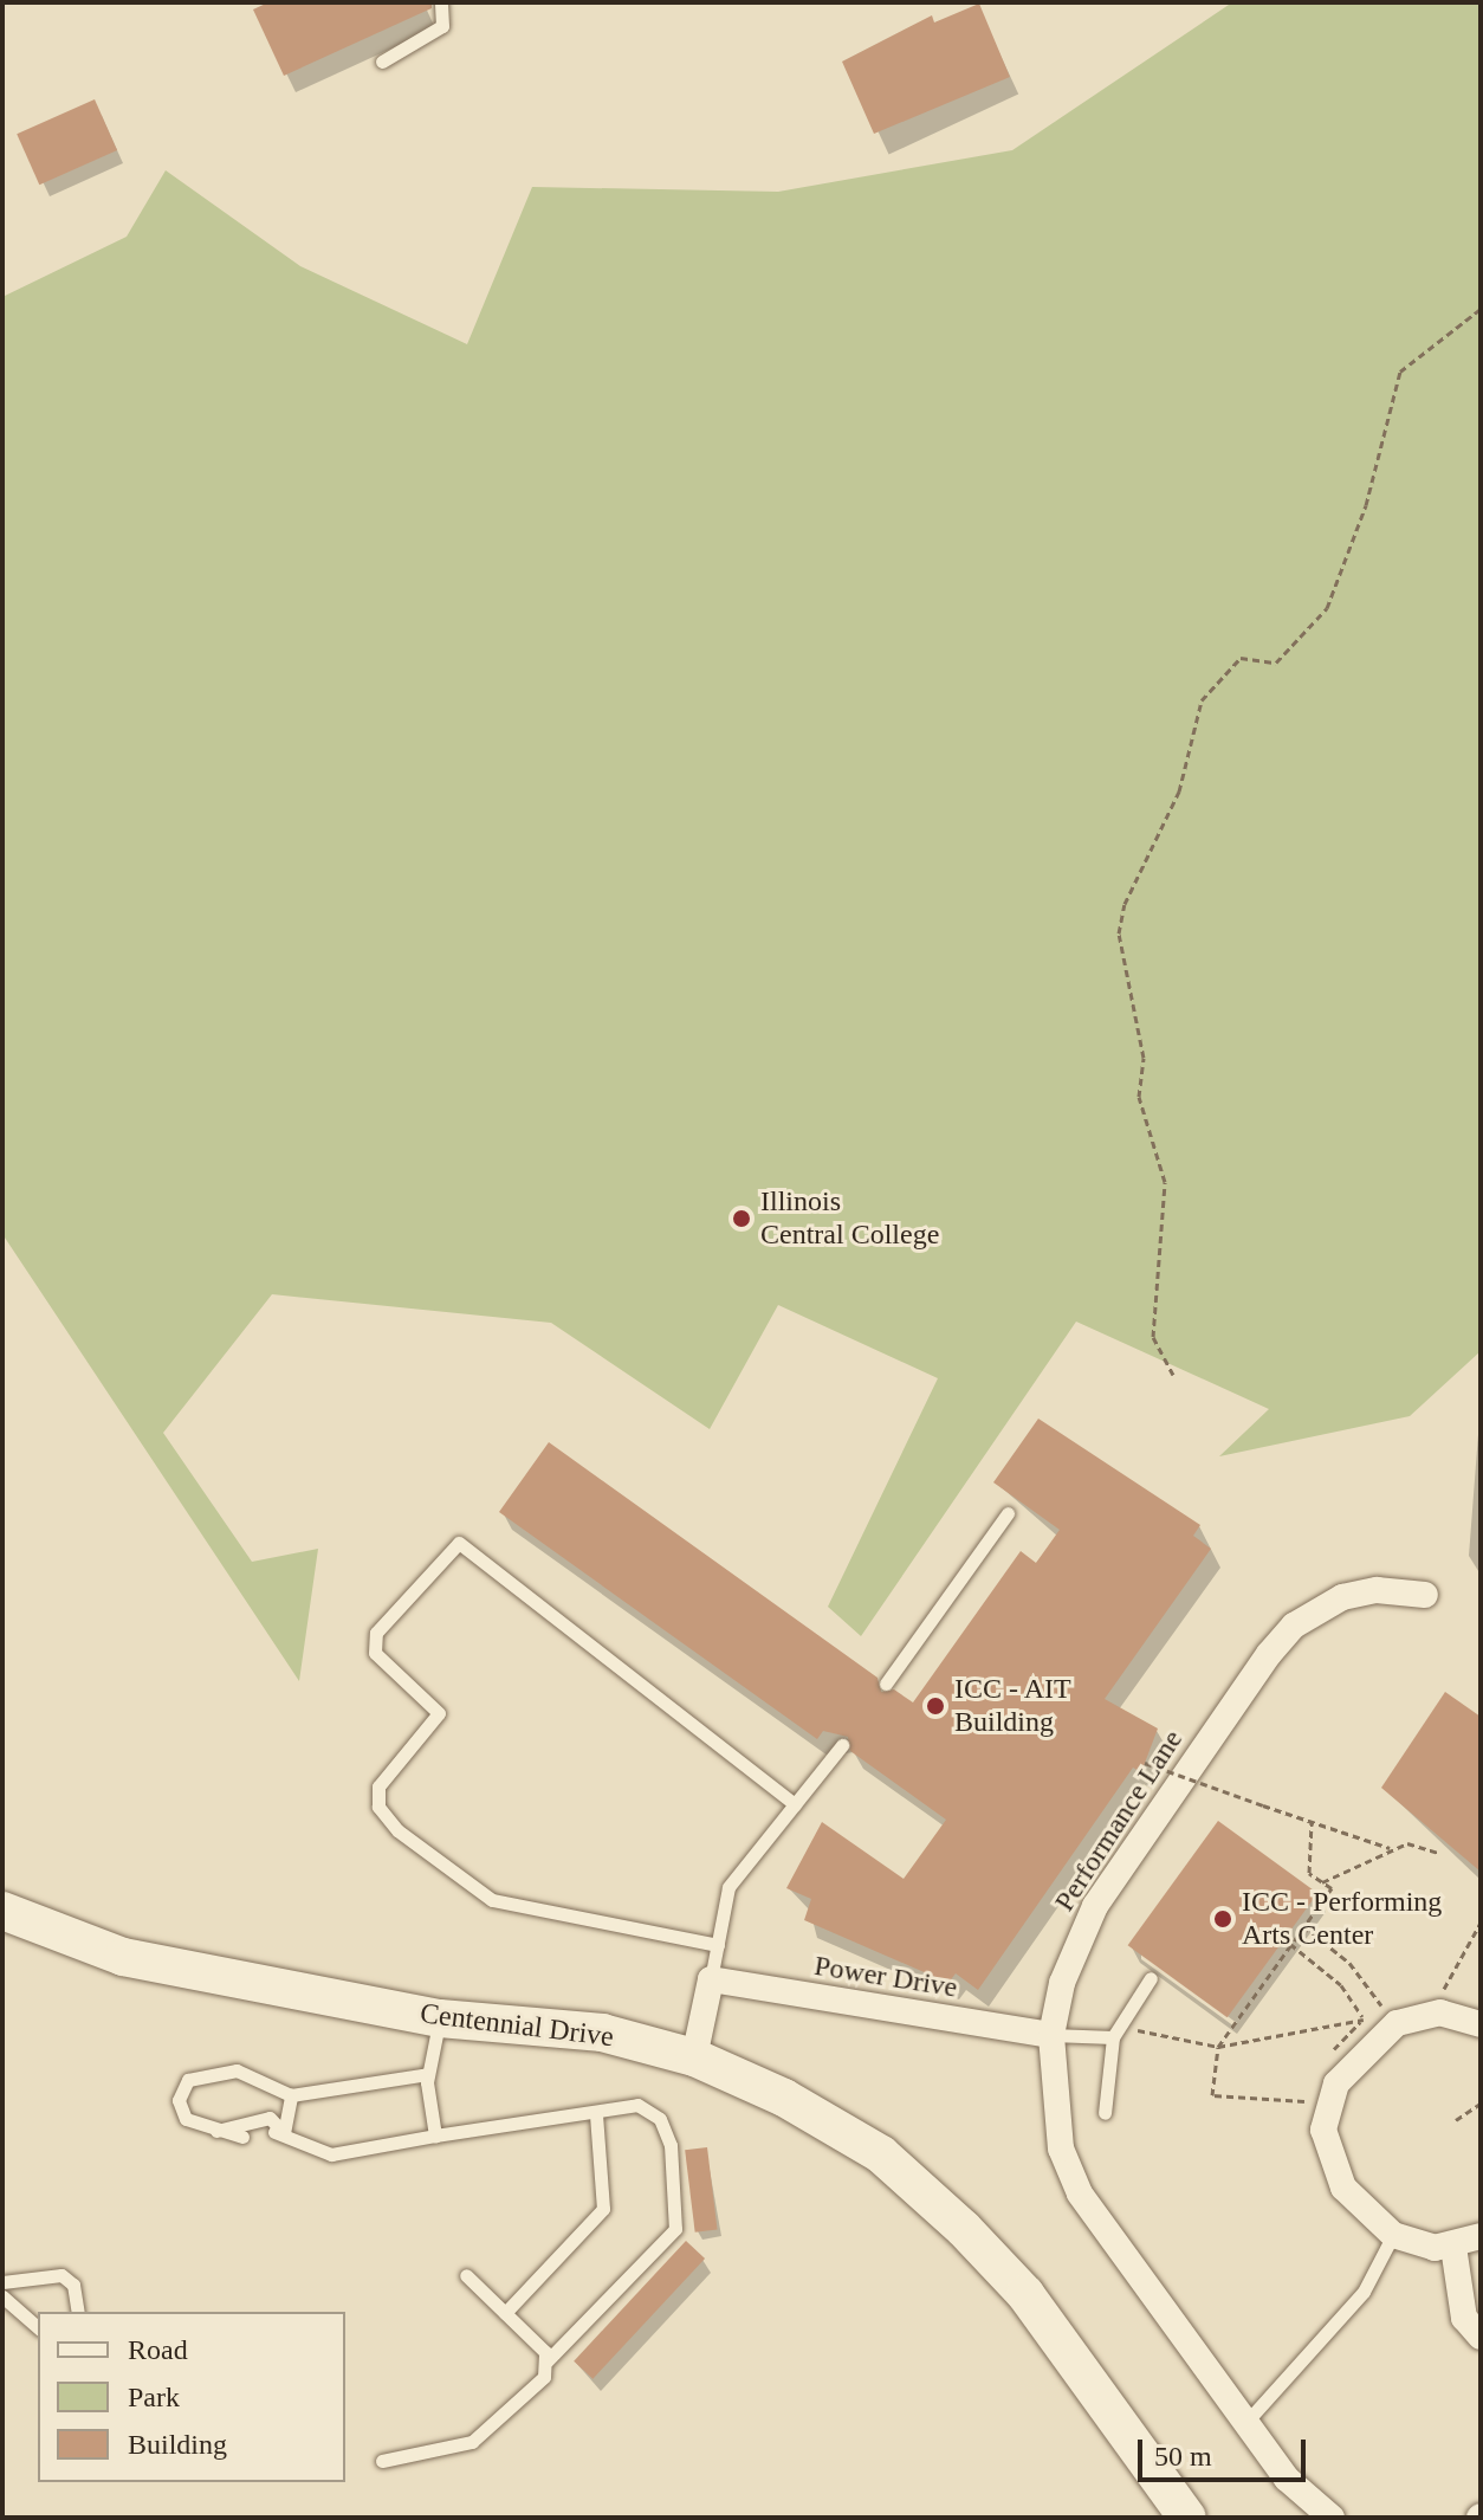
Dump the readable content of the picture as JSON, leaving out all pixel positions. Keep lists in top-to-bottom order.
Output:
{
  "streets": {
    "main road": ["Centennial Drive"],
    "street": ["Performance Lane", "Power Drive"]
  },
  "crossings": [
    ["Performance Lane", "Power Drive"]
  ],
  "places": ["Illinois Central College", "ICC - AIT Building", "ICC - Performing Arts Center"],
  "legend": ["Road", "Park", "Building"],
  "scale_bar": "50 m"
}
